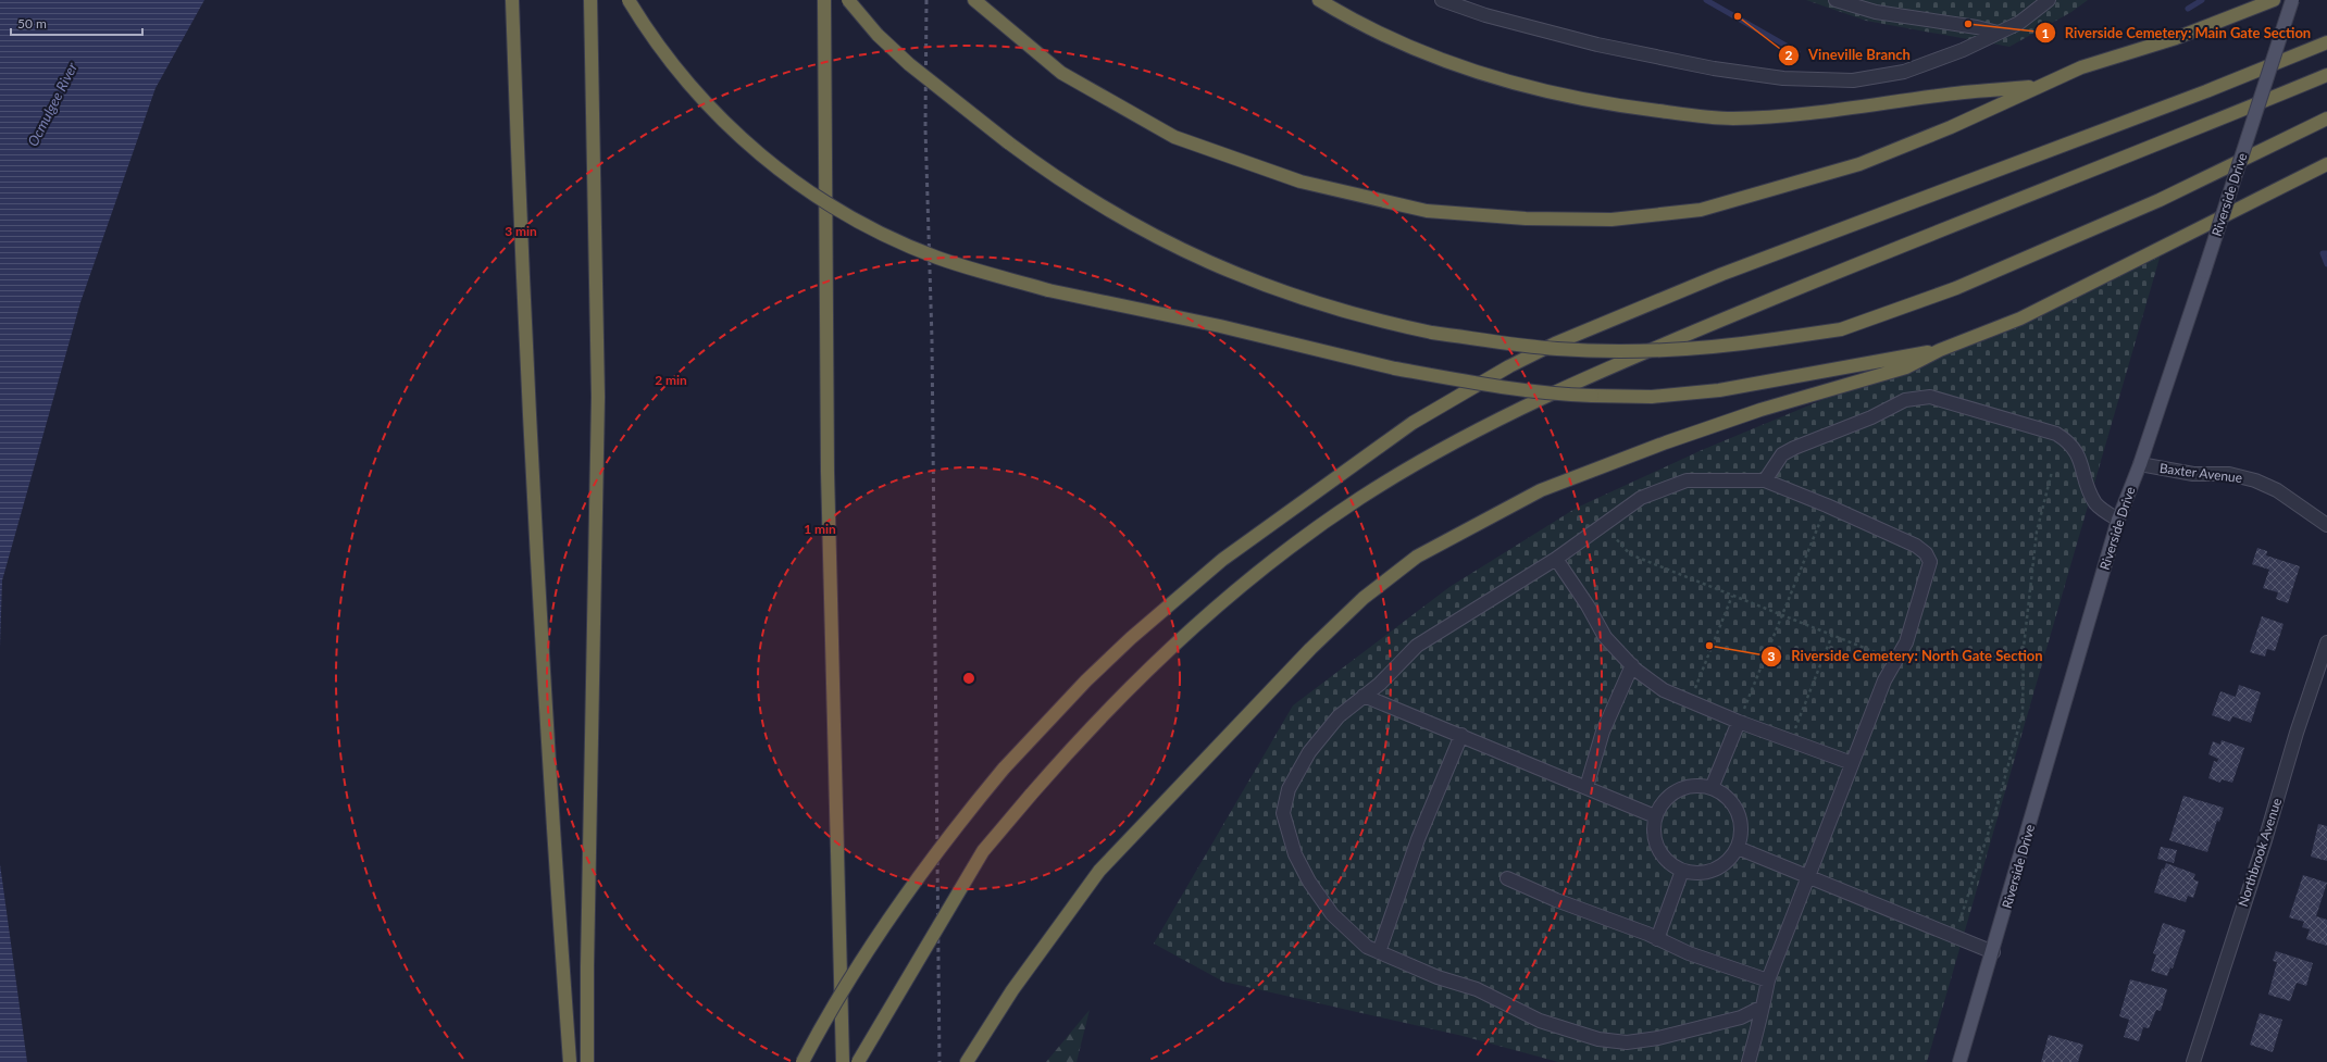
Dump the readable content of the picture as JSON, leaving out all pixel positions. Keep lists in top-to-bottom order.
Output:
{
  "streets": {
    "main road": ["Riverside Drive"],
    "street": ["Baxter Avenue", "Northbrook Avenue"]
  },
  "crossings": [
    ["Riverside Drive", "Baxter Avenue"]
  ],
  "water": ["Ocmulgee River"],
  "places": ["Vineville Branch", "Riverside Cemetery: Main Gate Section", "Riverside Cemetery: North Gate Section"],
  "scale_bar": "50 m",
  "rings": ["3 min", "2 min", "1 min"]
}
